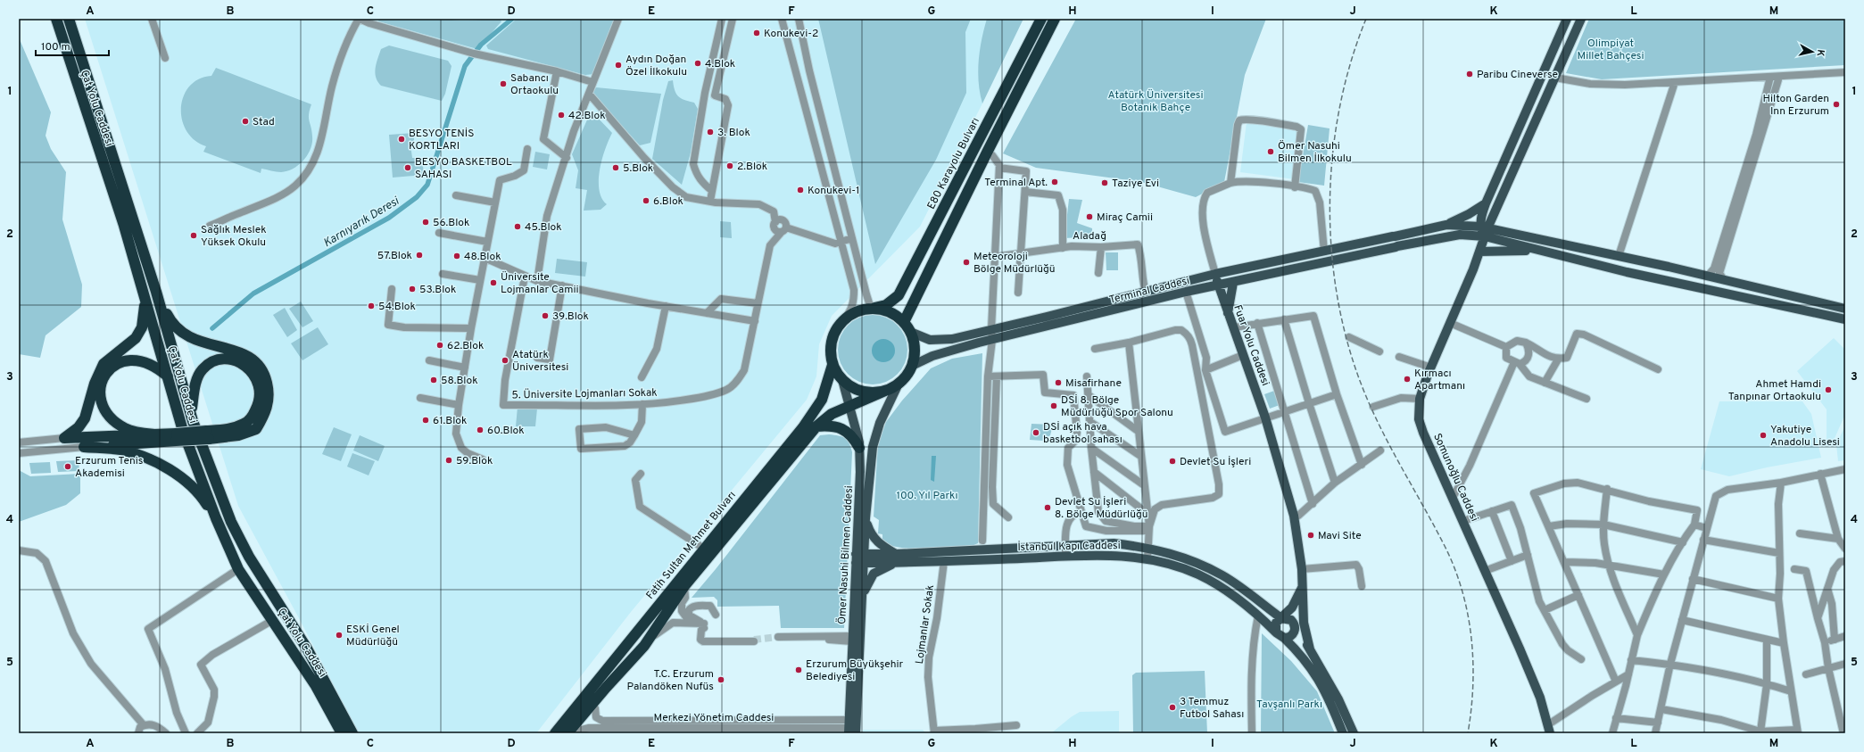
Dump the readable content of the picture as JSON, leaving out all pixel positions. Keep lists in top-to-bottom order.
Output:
{
  "streets": {
    "highway": ["Çat Yolu Caddesi", "E80 Karayolu Bulvarı", "Fatih Sultan Mehmet Bulvarı"],
    "main road": [
      "Terminal Caddesi",
      "Fuar Yolu Caddesi",
      "Somunoğlu Caddesi",
      "İstanbul Kapı Caddesi",
      "Ömer Nasuhi Bilmen Caddesi"
    ],
    "street": [
      "Aladağ",
      "5. Üniversite Lojmanları Sokak",
      "Lojmanlar Sokak",
      "Merkezi Yönetim Caddesi"
    ]
  },
  "crossings": [
    ["E80 Karayolu Bulvarı", "Terminal Caddesi"],
    ["E80 Karayolu Bulvarı", "Fatih Sultan Mehmet Bulvarı"],
    ["E80 Karayolu Bulvarı", "Ömer Nasuhi Bilmen Caddesi"],
    ["Aladağ", "Terminal Caddesi"],
    ["Terminal Caddesi", "Fuar Yolu Caddesi"],
    ["Terminal Caddesi", "Somunoğlu Caddesi"],
    ["Terminal Caddesi", "Fatih Sultan Mehmet Bulvarı"],
    ["Terminal Caddesi", "Ömer Nasuhi Bilmen Caddesi"],
    ["Fatih Sultan Mehmet Bulvarı", "Ömer Nasuhi Bilmen Caddesi"],
    ["Fatih Sultan Mehmet Bulvarı", "Merkezi Yönetim Caddesi"],
    ["İstanbul Kapı Caddesi", "Lojmanlar Sokak"],
    ["Ömer Nasuhi Bilmen Caddesi", "Merkezi Yönetim Caddesi"]
  ],
  "water": ["Karnıyarık Deresi"],
  "parks": [
    "Olimpiyat Millet Bahçesi",
    "Atatürk Üniversitesi Botanik Bahçe",
    "100. Yıl Parkı",
    "Tavşanlı Parkı"
  ],
  "places": [
    "Konukevi-2",
    "4.Blok",
    "Aydın Doğan Özel İlkokulu",
    "Paribu Cineverse",
    "Sabancı Ortaokulu",
    "Hilton Garden Inn Erzurum",
    "42.Blok",
    "Stad",
    "3. Blok",
    "BESYO TENİS KORTLARI",
    "Ömer Nasuhi Bilmen İlkokulu",
    "2.Blok",
    "BESYO BASKETBOL SAHASI",
    "5.Blok",
    "Terminal Apt.",
    "Taziye Evi",
    "Konukevi-1",
    "6.Blok",
    "Miraç Camii",
    "56.Blok",
    "45.Blok",
    "Sağlık Meslek Yüksek Okulu",
    "57.Blok",
    "48.Blok",
    "Meteoroloji Bölge Müdürlüğü",
    "Üniversite Lojmanlar Camii",
    "53.Blok",
    "54.Blok",
    "39.Blok",
    "62.Blok",
    "Atatürk Üniversitesi",
    "Kırmacı Apartmanı",
    "58.Blok",
    "Misafirhane",
    "Ahmet Hamdi Tanpınar Ortaokulu",
    "DSİ 8. Bölge Müdürlüğü Spor Salonu",
    "61.Blok",
    "60.Blok",
    "DSİ açık hava basketbol sahası",
    "Yakutiye Anadolu Lisesi",
    "59.Blok",
    "Devlet Su İşleri",
    "Erzurum Tenis Akademisi",
    "Devlet Su İşleri 8. Bölge Müdürlüğü",
    "Mavi Site",
    "ESKİ Genel Müdürlüğü",
    "Erzurum Büyükşehir Belediyesi",
    "T.C. Erzurum Palandöken Nufüs",
    "3 Temmuz Futbol Sahası"
  ],
  "scale_bar": "100 m",
  "north": "right",
  "grid": {
    "columns": [
      "A",
      "B",
      "C",
      "D",
      "E",
      "F",
      "G",
      "H",
      "I",
      "J",
      "K",
      "L",
      "M"
    ],
    "rows": [
      "1",
      "2",
      "3",
      "4",
      "5"
    ]
  }
}
